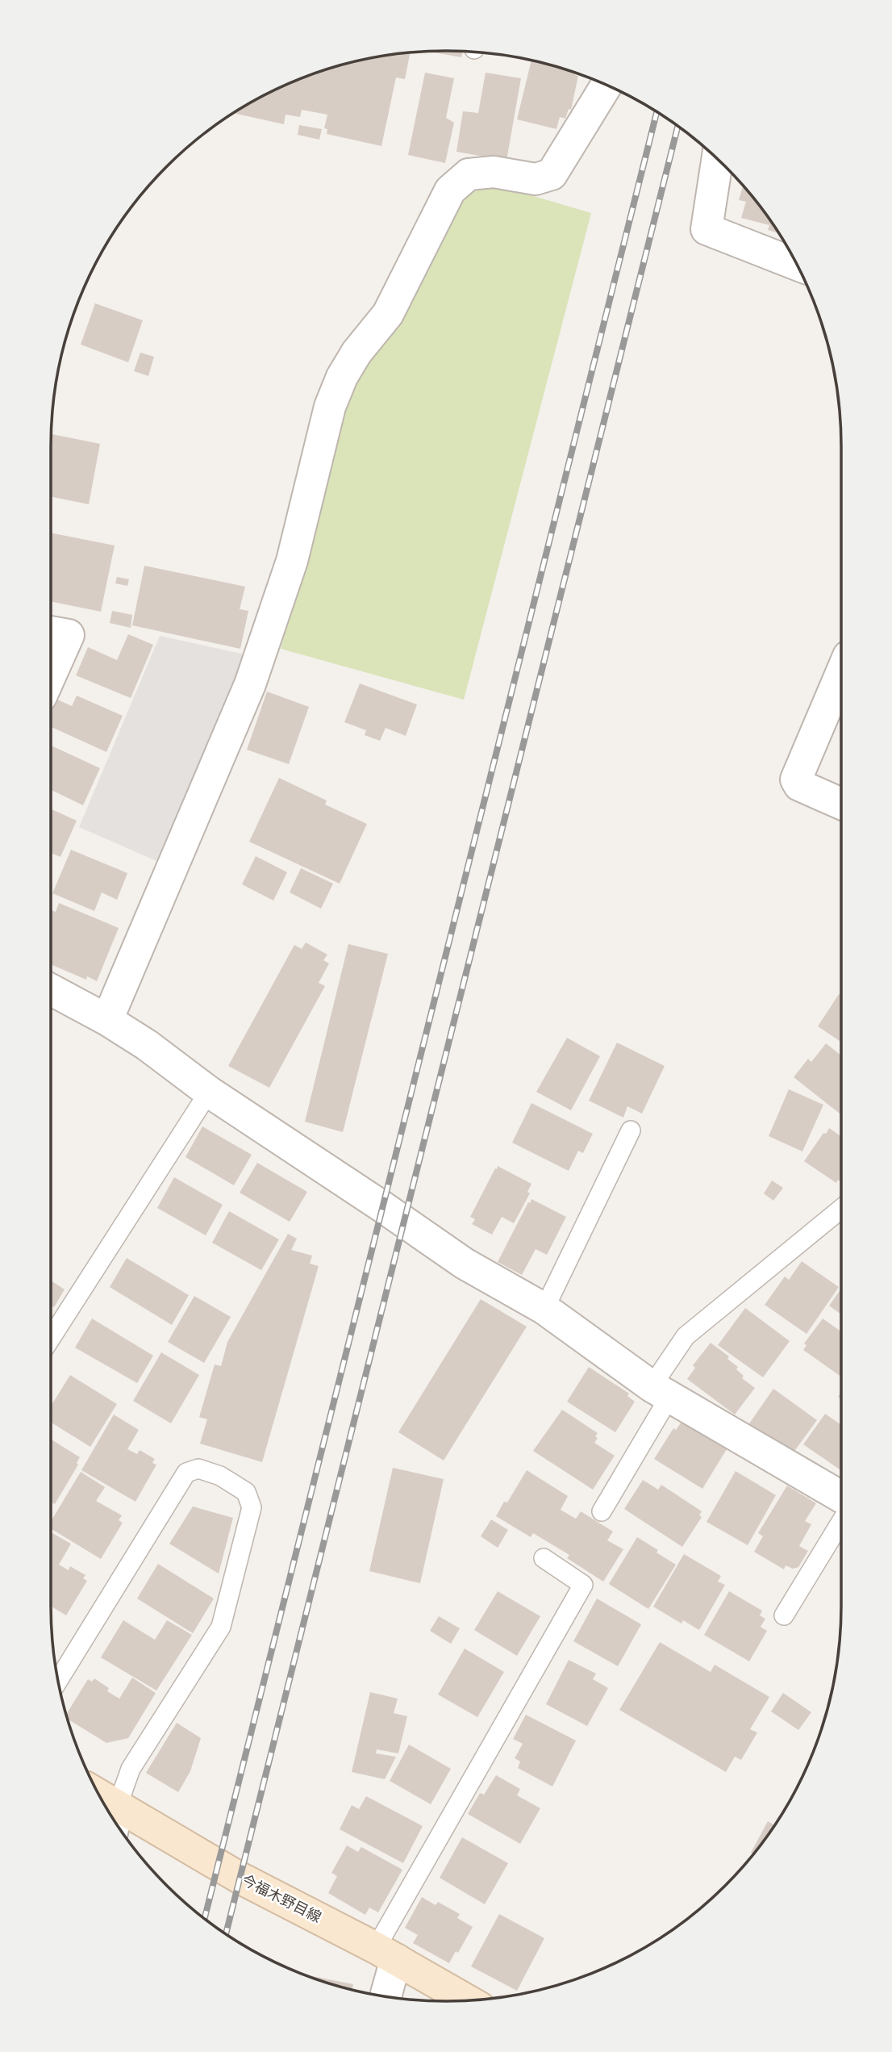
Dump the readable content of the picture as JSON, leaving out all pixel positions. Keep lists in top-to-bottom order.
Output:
{
  "streets": {
    "main road": ["今福木野目線"]
  }
}
